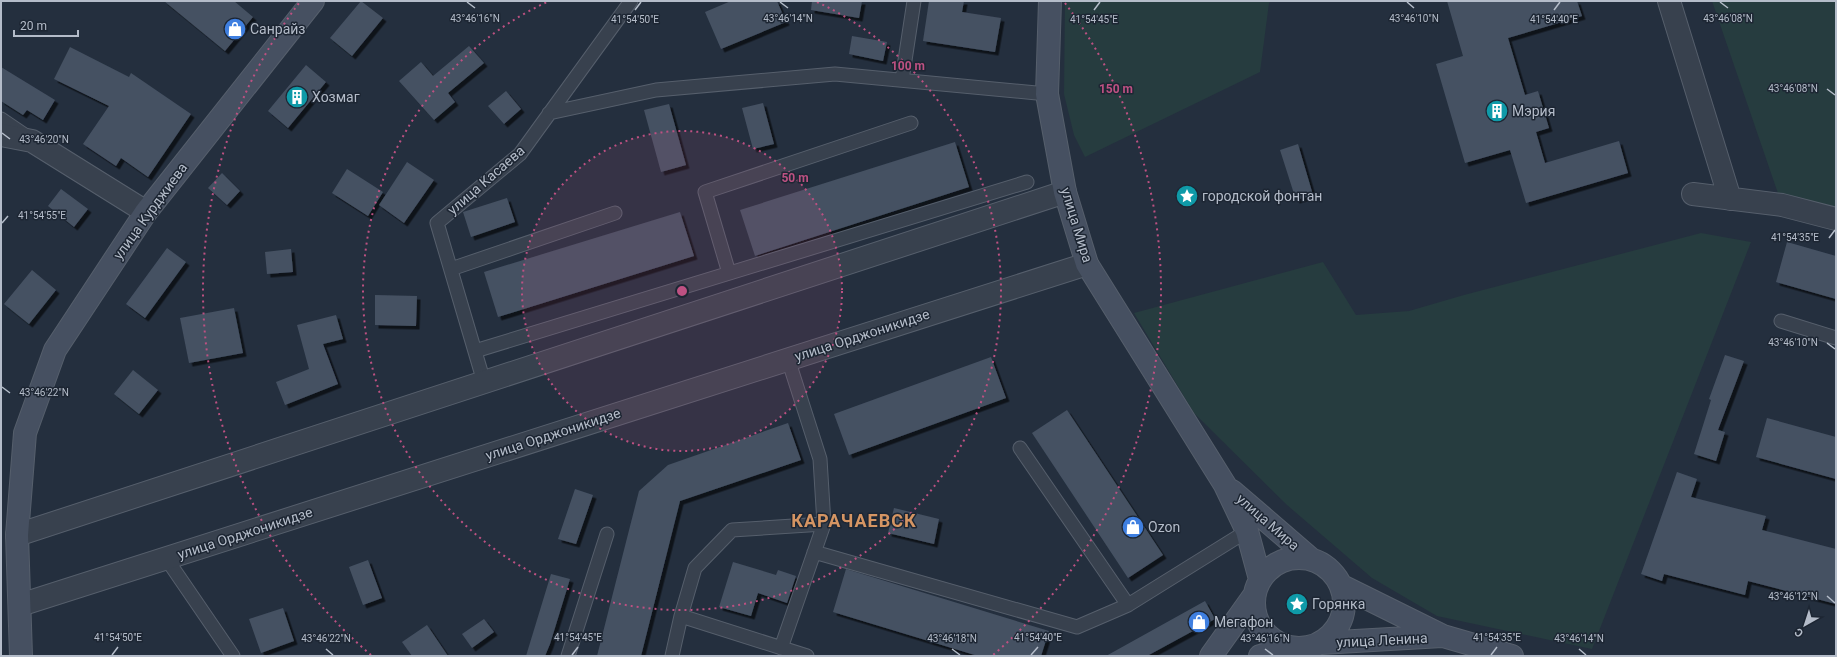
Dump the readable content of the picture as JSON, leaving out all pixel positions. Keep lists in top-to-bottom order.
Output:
{
  "streets": {
    "street": [
      "улица Курджиева",
      "улица Мира",
      "улица Орджоникидзе",
      "улица Ленина"
    ],
    "lane": ["улица Касаева"]
  },
  "crossings": [
    ["улица Мира", "улица Орджоникидзе"],
    ["улица Мира", "улица Ленина"]
  ],
  "districts": ["КАРАЧАЕВСК"],
  "places": {
    "shop": ["Санрайз", "Ozon", "Мегафон"],
    "building": ["Хозмаг", "Мэрия"],
    "place": ["городской фонтан", "Горянка"]
  },
  "scale_bar": "20 m",
  "north": "bottom left",
  "coordinates": [
    "43°46'16\"N",
    "43°46'14\"N",
    "43°46'10\"N",
    "43°46'08\"N",
    "41°54'50\"E",
    "41°54'45\"E",
    "41°54'40\"E",
    "43°46'20\"N",
    "41°54'55\"E",
    "41°54'35\"E",
    "43°46'22\"N",
    "43°46'12\"N",
    "43°46'18\"N"
  ],
  "rings": ["100 m", "150 m", "50 m"]
}
